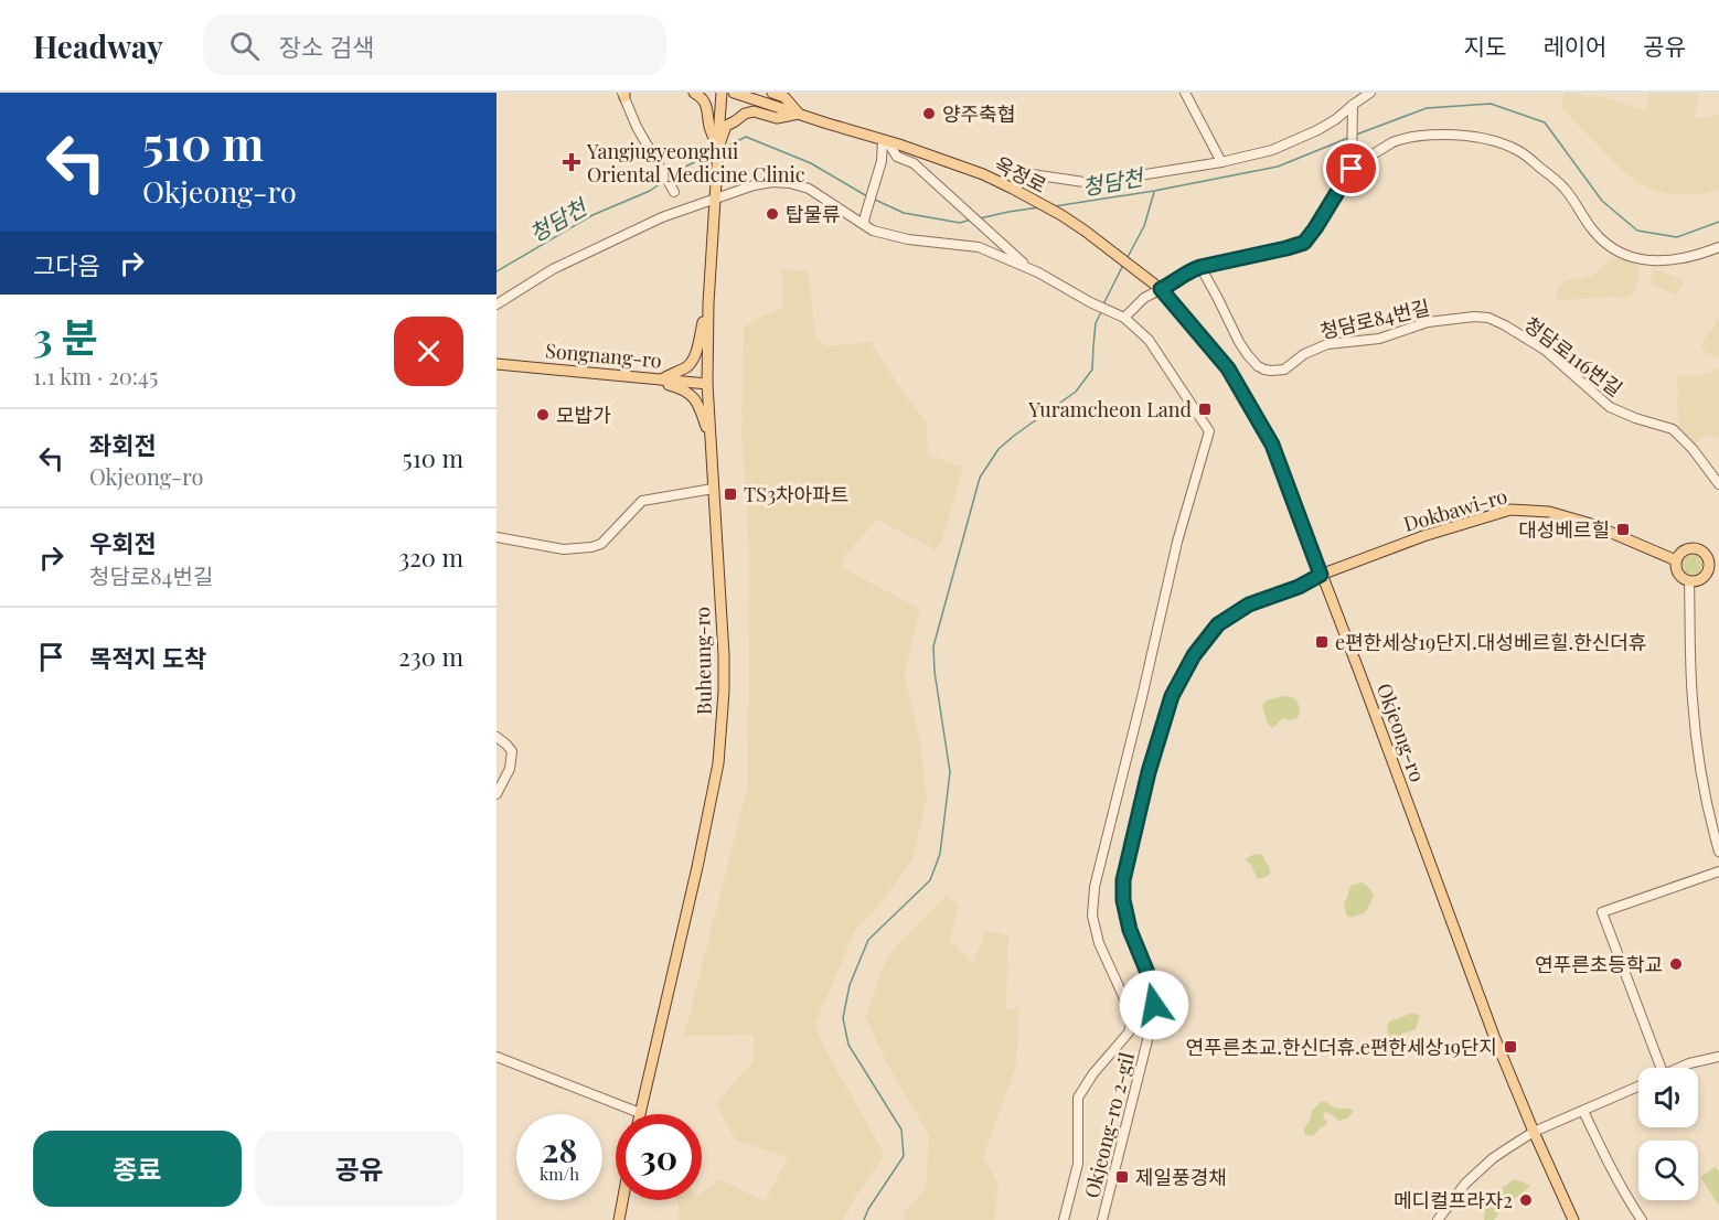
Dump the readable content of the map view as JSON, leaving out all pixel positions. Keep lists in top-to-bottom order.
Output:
{
  "streets": {
    "main road": [
      "옥정로",
      "Songnang-ro",
      "Dokbawi-ro",
      "Buheung-ro",
      "Okjeong-ro"
    ],
    "street": ["청담로84번길", "청담로116번길", "Okjeong-ro 2-gil"]
  },
  "crossings": [
    ["옥정로", "Okjeong-ro"],
    ["청담로84번길", "청담로116번길"],
    ["Songnang-ro", "Buheung-ro"],
    ["Dokbawi-ro", "Okjeong-ro"],
    ["Dokbawi-ro", "Okjeong-ro 2-gil"],
    ["Okjeong-ro", "Okjeong-ro 2-gil"]
  ],
  "water": ["청담천"],
  "places": {
    "other": [
      "양주축협",
      "탑물류",
      "모밥가",
      "연푸른초등학교",
      "메디컬프라자2"
    ],
    "health": ["Yangjugyeonghui Oriental Medicine Clinic"],
    "transit": [
      "Yuramcheon Land",
      "TS3차아파트",
      "대성베르힐",
      "e편한세상19단지.대성베르힐.한신더휴",
      "연푸른초교.한신더휴.e편한세상19단지",
      "제일풍경채"
    ]
  },
  "page": {
    "header": "Headway",
    "search": "장소 검색",
    "nav": ["지도", "레이어", "공유"],
    "turn": ["510 m", "Okjeong-ro"],
    "then": "그다음",
    "heading": ["3 분", "1.1 km · 20:45"],
    "list": [
      {
        "name": "좌회전",
        "note": "Okjeong-ro",
        "value": "510 m"
      },
      {
        "name": "우회전",
        "note": "청담로84번길",
        "value": "320 m"
      },
      {
        "name": "목적지 도착",
        "value": "230 m"
      }
    ],
    "speed": "28 km/h",
    "limit": "30",
    "buttons": ["종료", "공유"]
  }
}
